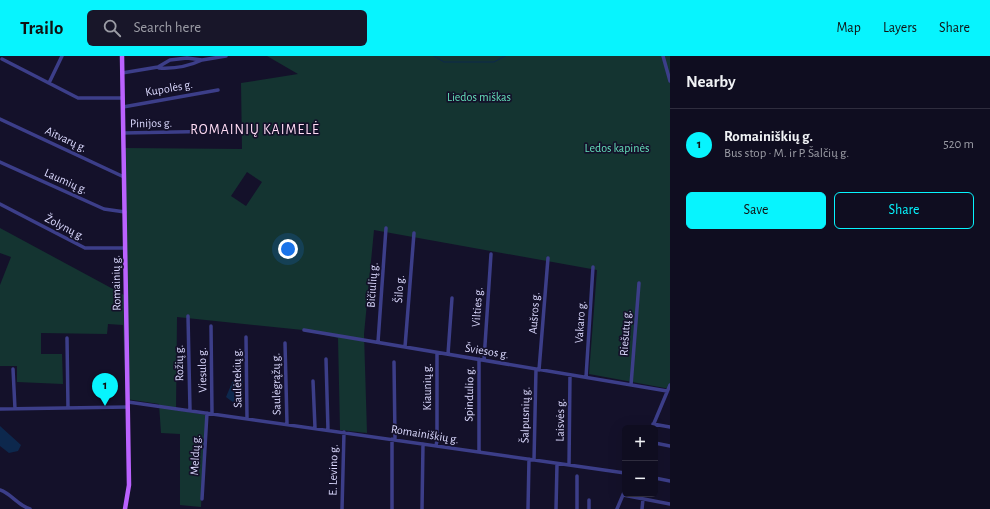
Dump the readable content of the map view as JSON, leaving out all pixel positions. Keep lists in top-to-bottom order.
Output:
{
  "streets": {
    "main road": ["Romainių g."],
    "street": [
      "Kupolės g.",
      "Pinijos g.",
      "Aitvarų g.",
      "Laumių g.",
      "Žolynų g.",
      "Bičiulių g.",
      "Šilo g.",
      "Vilties g.",
      "Aušros g.",
      "Vakaro g.",
      "Riešutų g.",
      "Šviesos g.",
      "Rožių g.",
      "Viesulo g.",
      "Saulėtekių g.",
      "Saulėgrąžų g.",
      "Kiaunių g.",
      "Spindulio g.",
      "Šalpusnių g.",
      "Laisvės g.",
      "Romainiškių g.",
      "Meldų g.",
      "E. Levino g."
    ]
  },
  "crossings": [
    ["Kupolės g.", "Romainių g."],
    ["Pinijos g.", "Romainių g."],
    ["Aitvarų g.", "Romainių g."],
    ["Laumių g.", "Romainių g."],
    ["Žolynų g.", "Romainių g."],
    ["Romainių g.", "Romainiškių g."],
    ["Bičiulių g.", "Šviesos g."],
    ["Šilo g.", "Šviesos g."],
    ["Vilties g.", "Šviesos g."],
    ["Vilties g.", "Spindulio g."],
    ["Aušros g.", "Šviesos g."],
    ["Aušros g.", "Šalpusnių g."],
    ["Vakaro g.", "Šviesos g."],
    ["Riešutų g.", "Šviesos g."],
    ["Šviesos g.", "Kiaunių g."],
    ["Šviesos g.", "Spindulio g."],
    ["Šviesos g.", "Šalpusnių g."],
    ["Šviesos g.", "Laisvės g."],
    ["Rožių g.", "Romainiškių g."],
    ["Viesulo g.", "Romainiškių g."],
    ["Saulėtekių g.", "Romainiškių g."],
    ["Saulėgrąžų g.", "Romainiškių g."],
    ["Kiaunių g.", "Romainiškių g."],
    ["Spindulio g.", "Romainiškių g."],
    ["Šalpusnių g.", "Romainiškių g."],
    ["Laisvės g.", "Romainiškių g."],
    ["Romainiškių g.", "Meldų g."],
    ["Romainiškių g.", "E. Levino g."]
  ],
  "districts": ["ROMAINIŲ KAIMELĖ"],
  "parks": ["Liedos miškas", "Ledos kapinės"],
  "page": {
    "header": "Trailo",
    "search": "Search here",
    "nav": ["Map", "Layers", "Share"],
    "heading": "Nearby",
    "list": [
      {
        "mark": "1",
        "name": "Romainiškių g.",
        "note": "Bus stop · M. ir P. Šalčių g.",
        "value": "520 m"
      }
    ],
    "buttons": ["Save", "Share"],
    "pins": "1",
    "map_buttons": ["+", "−"]
  }
}
